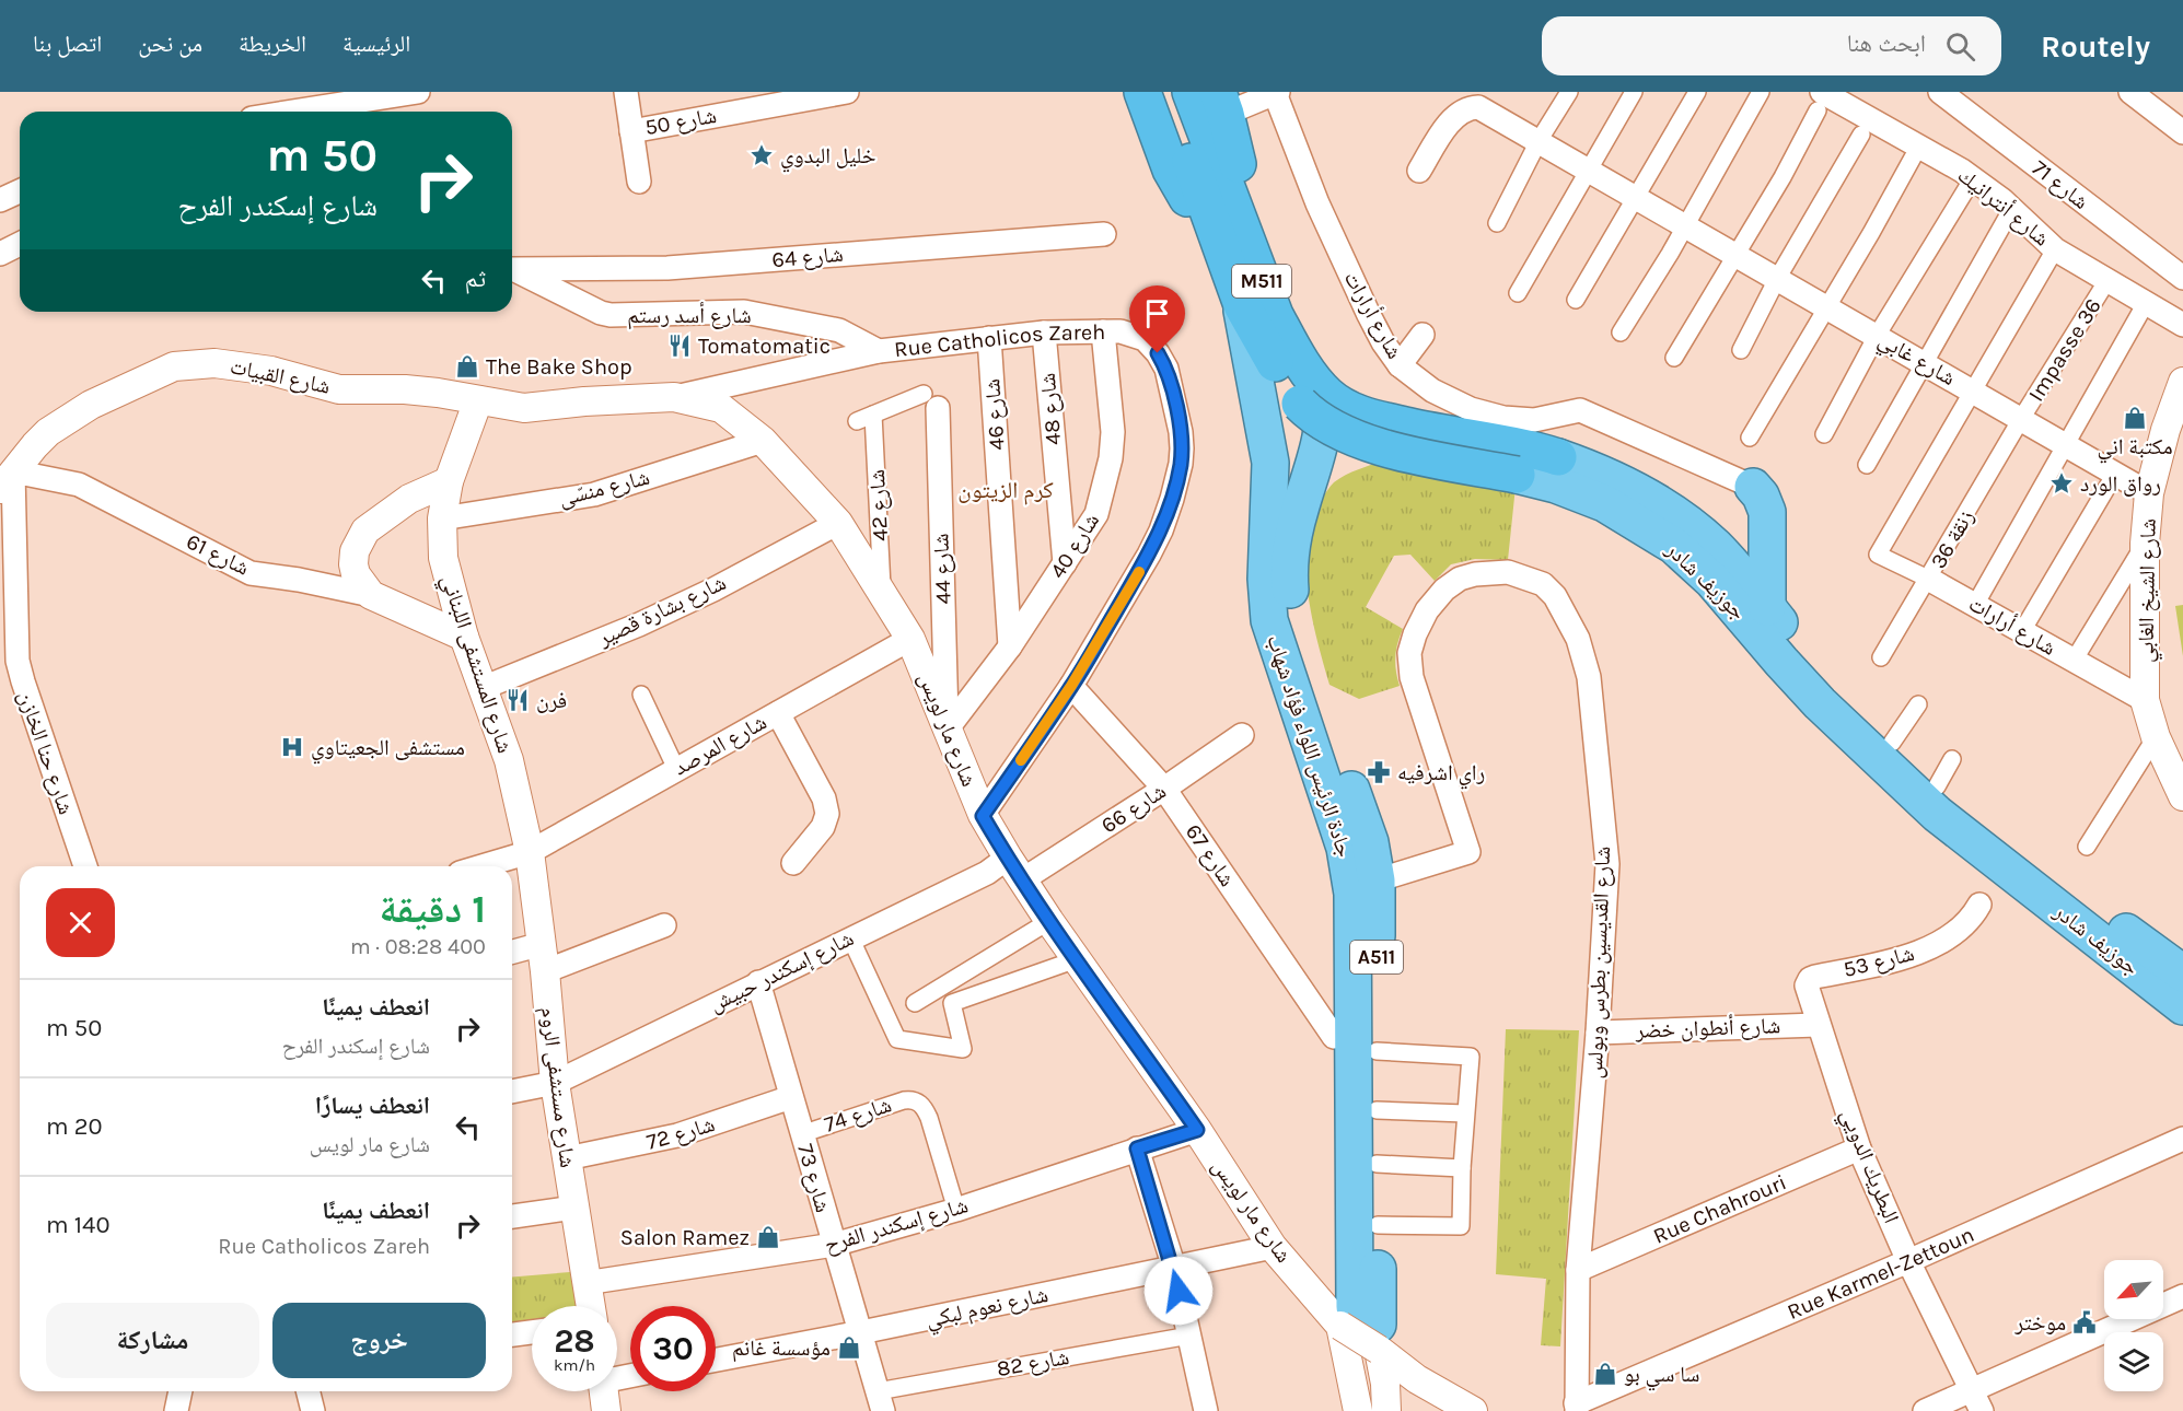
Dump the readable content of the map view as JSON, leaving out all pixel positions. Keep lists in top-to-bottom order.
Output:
{
  "streets": {
    "highway": [
      "M511",
      "جوزيف شادر",
      "جادة الرئيس اللواء فؤاد شهاب",
      "A511"
    ],
    "street": [
      "شارع 50",
      "شارع 71",
      "شارع أنترانيك",
      "شارع 64",
      "شارع أسد رستم",
      "شارع أرارات",
      "Rue Catholicos Zareh",
      "Impasse 36",
      "شارع غابي",
      "شارع القبيات",
      "شارع 48",
      "شارع 46",
      "شارع منسّى",
      "شارع 42",
      "زنقة 36",
      "شارع 40",
      "شارع 61",
      "شارع 44",
      "شارع الشيخ الغابي",
      "شارع بشارة قصير",
      "شارع المستشفى اللبناني",
      "شارع مار لويس",
      "شارع المرصد",
      "شارع حنا الخازن",
      "شارع 66",
      "شارع 67",
      "شارع 53",
      "شارع القديسين بطرس وبولس",
      "شارع إسكندر حبيش",
      "شارع أنطوان خضر",
      "شارع مستشفى الروم",
      "شارع 74",
      "شارع 72",
      "البطريك الدويي",
      "شارع 73",
      "Rue Chahrouri",
      "شارع إسكندر الفرح",
      "Rue Karmel-Zettoun",
      "شارع نعوم لبكي",
      "شارع 82"
    ]
  },
  "crossings": [
    ["شارع أنترانيك", "Impasse 36"],
    ["M511", "جوزيف شادر"],
    ["M511", "جادة الرئيس اللواء فؤاد شهاب"],
    ["شارع أسد رستم", "Rue Catholicos Zareh"],
    ["شارع أرارات", "شارع غابي"],
    ["شارع أرارات", "زنقة 36"],
    ["شارع أرارات", "شارع الشيخ الغابي"],
    ["Rue Catholicos Zareh", "شارع 48"],
    ["Rue Catholicos Zareh", "شارع 46"],
    ["Rue Catholicos Zareh", "شارع 40"],
    ["Rue Catholicos Zareh", "شارع مار لويس"],
    ["Rue Catholicos Zareh", "شارع 67"],
    ["Impasse 36", "شارع غابي"],
    ["Impasse 36", "زنقة 36"],
    ["شارع غابي", "زنقة 36"],
    ["شارع غابي", "شارع الشيخ الغابي"],
    ["شارع القبيات", "شارع 61"],
    ["شارع القبيات", "شارع المستشفى اللبناني"],
    ["شارع القبيات", "شارع مار لويس"],
    ["شارع القبيات", "شارع حنا الخازن"],
    ["شارع 48", "شارع 40"],
    ["شارع 46", "شارع 40"],
    ["شارع منسّى", "شارع المستشفى اللبناني"],
    ["شارع منسّى", "شارع مار لويس"],
    ["شارع 42", "شارع مار لويس"],
    ["شارع 40", "شارع 44"],
    ["شارع 40", "شارع مار لويس"],
    ["شارع 61", "شارع المستشفى اللبناني"],
    ["شارع 61", "شارع حنا الخازن"],
    ["شارع 44", "شارع مار لويس"],
    ["جوزيف شادر", "جادة الرئيس اللواء فؤاد شهاب"],
    ["شارع بشارة قصير", "شارع المستشفى اللبناني"],
    ["شارع بشارة قصير", "شارع مار لويس"],
    ["شارع المستشفى اللبناني", "شارع المرصد"],
    ["شارع المستشفى اللبناني", "شارع مستشفى الروم"],
    ["شارع مار لويس", "شارع المرصد"],
    ["شارع مار لويس", "جادة الرئيس اللواء فؤاد شهاب"],
    ["شارع مار لويس", "شارع 66"],
    ["شارع مار لويس", "شارع إسكندر حبيش"],
    ["شارع مار لويس", "شارع إسكندر الفرح"],
    ["شارع مار لويس", "شارع نعوم لبكي"],
    ["شارع المرصد", "شارع مستشفى الروم"],
    ["جادة الرئيس اللواء فؤاد شهاب", "شارع القديسين بطرس وبولس"],
    ["شارع 66", "شارع 67"],
    ["شارع 66", "شارع إسكندر حبيش"],
    ["شارع 53", "شارع أنطوان خضر"],
    ["شارع 53", "البطريك الدويي"],
    ["شارع القديسين بطرس وبولس", "شارع أنطوان خضر"],
    ["شارع القديسين بطرس وبولس", "Rue Chahrouri"],
    ["شارع القديسين بطرس وبولس", "Rue Karmel-Zettoun"],
    ["شارع إسكندر حبيش", "شارع مستشفى الروم"],
    ["شارع إسكندر حبيش", "شارع 73"],
    ["شارع أنطوان خضر", "البطريك الدويي"],
    ["شارع مستشفى الروم", "شارع 72"],
    ["شارع مستشفى الروم", "شارع إسكندر الفرح"],
    ["شارع 74", "شارع 73"],
    ["شارع 74", "شارع إسكندر الفرح"],
    ["شارع 72", "شارع 73"],
    ["البطريك الدويي", "Rue Chahrouri"],
    ["البطريك الدويي", "Rue Karmel-Zettoun"],
    ["شارع 73", "شارع إسكندر الفرح"],
    ["شارع 73", "شارع نعوم لبكي"],
    ["شارع 73", "شارع 82"]
  ],
  "districts": ["كرم الزيتون"],
  "places": {
    "place": ["خليل البدوي", "رواق الورد"],
    "restaurant": ["Tomatomatic", "فرن"],
    "shop": [
      "The Bake Shop",
      "مكتبة اني",
      "Salon Ramez",
      "مؤسسة غانم",
      "سا سي بو"
    ],
    "hospital": ["مستشفى الجعيتاوي"],
    "pharmacy": ["راي اشرفيه"],
    "public building": ["موختر"]
  },
  "north": "bottom left",
  "page": {
    "header": "Routely",
    "search": "ابحث هنا",
    "nav": [
      "الرئيسية",
      "الخريطة",
      "من نحن",
      "اتصل بنا"
    ],
    "turn": ["50 m", "شارع إسكندر الفرح"],
    "then": "ثم",
    "heading": ["1 دقيقة", "400 m · 08:28"],
    "list": [
      {
        "name": "انعطف يمينًا",
        "note": "شارع إسكندر الفرح",
        "value": "50 m"
      },
      {
        "name": "انعطف يسارًا",
        "note": "شارع مار لويس",
        "value": "20 m"
      },
      {
        "name": "انعطف يمينًا",
        "note": "Rue Catholicos Zareh",
        "value": "140 m"
      }
    ],
    "buttons": ["خروج", "مشاركة"],
    "speed": "28 km/h",
    "limit": "30"
  }
}
